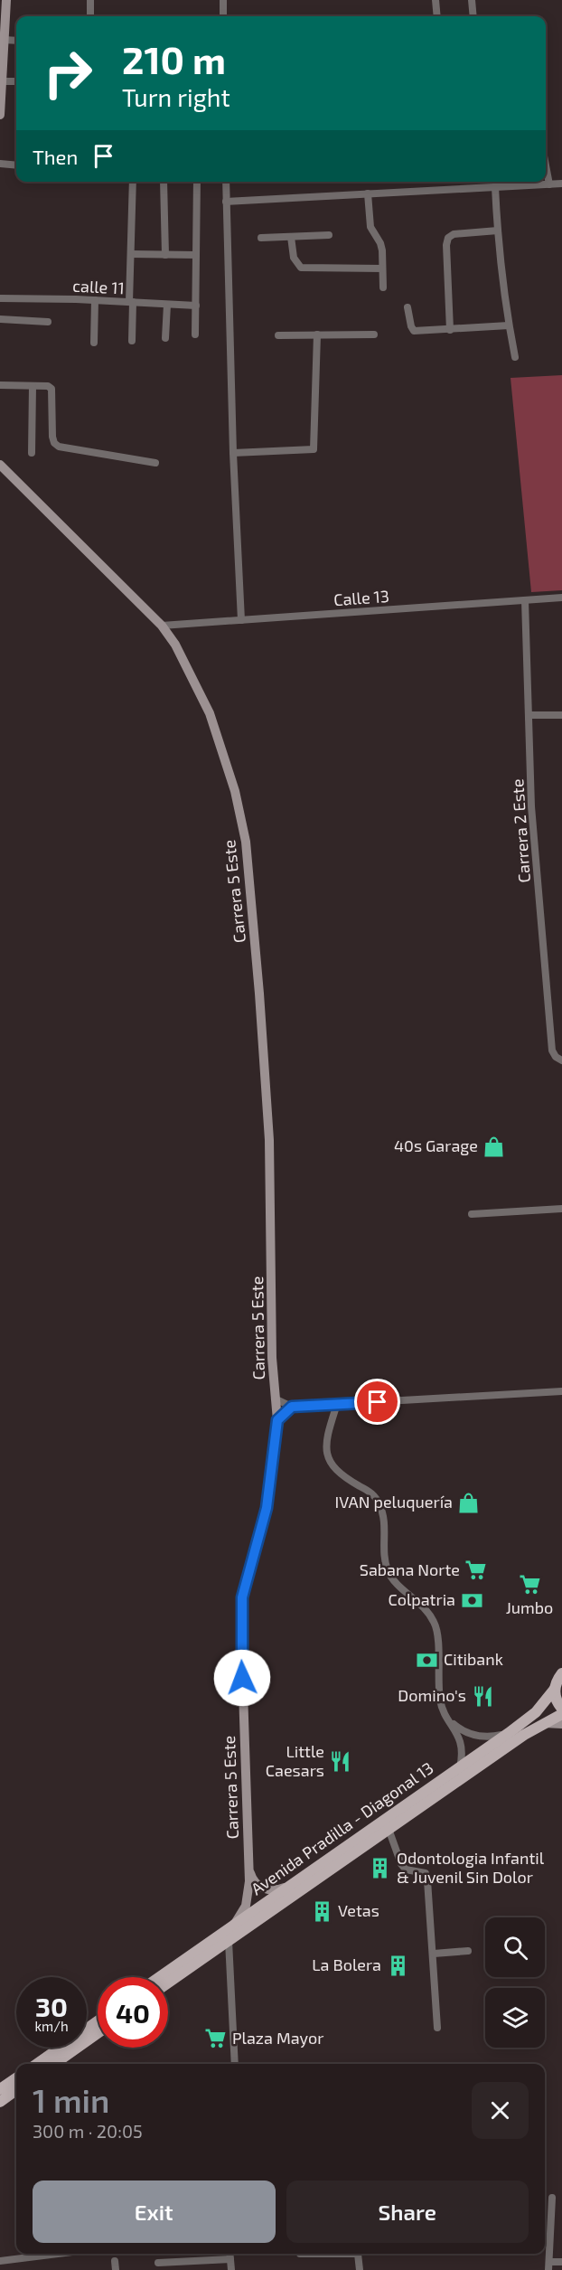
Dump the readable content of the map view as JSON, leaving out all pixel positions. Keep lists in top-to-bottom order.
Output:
{
  "streets": {
    "main road": ["Avenida Pradilla - Diagonal 13"],
    "street": [
      "calle 11",
      "Calle 13",
      "Carrera 2 Este",
      "Carrera 5 Este"
    ]
  },
  "crossings": [
    ["Calle 13", "Carrera 2 Este"],
    ["Calle 13", "Carrera 5 Este"],
    ["Carrera 5 Este", "Avenida Pradilla - Diagonal 13"]
  ],
  "places": {
    "shop": ["40s Garage", "IVAN peluquería"],
    "supermarket": ["Sabana Norte", "Jumbo", "Plaza Mayor"],
    "bank": ["Colpatria", "Citibank"],
    "restaurant": ["Domino's", "Little Caesars"],
    "building": ["Odontologia Infantil & Juvenil Sin Dolor", "Vetas", "La Bolera"]
  },
  "page": {
    "turn": ["210 m", "Turn right"],
    "then": "Then",
    "speed": "30 km/h",
    "limit": "40",
    "heading": ["1 min", "300 m · 20:05"],
    "buttons": ["Exit", "Share"]
  }
}
